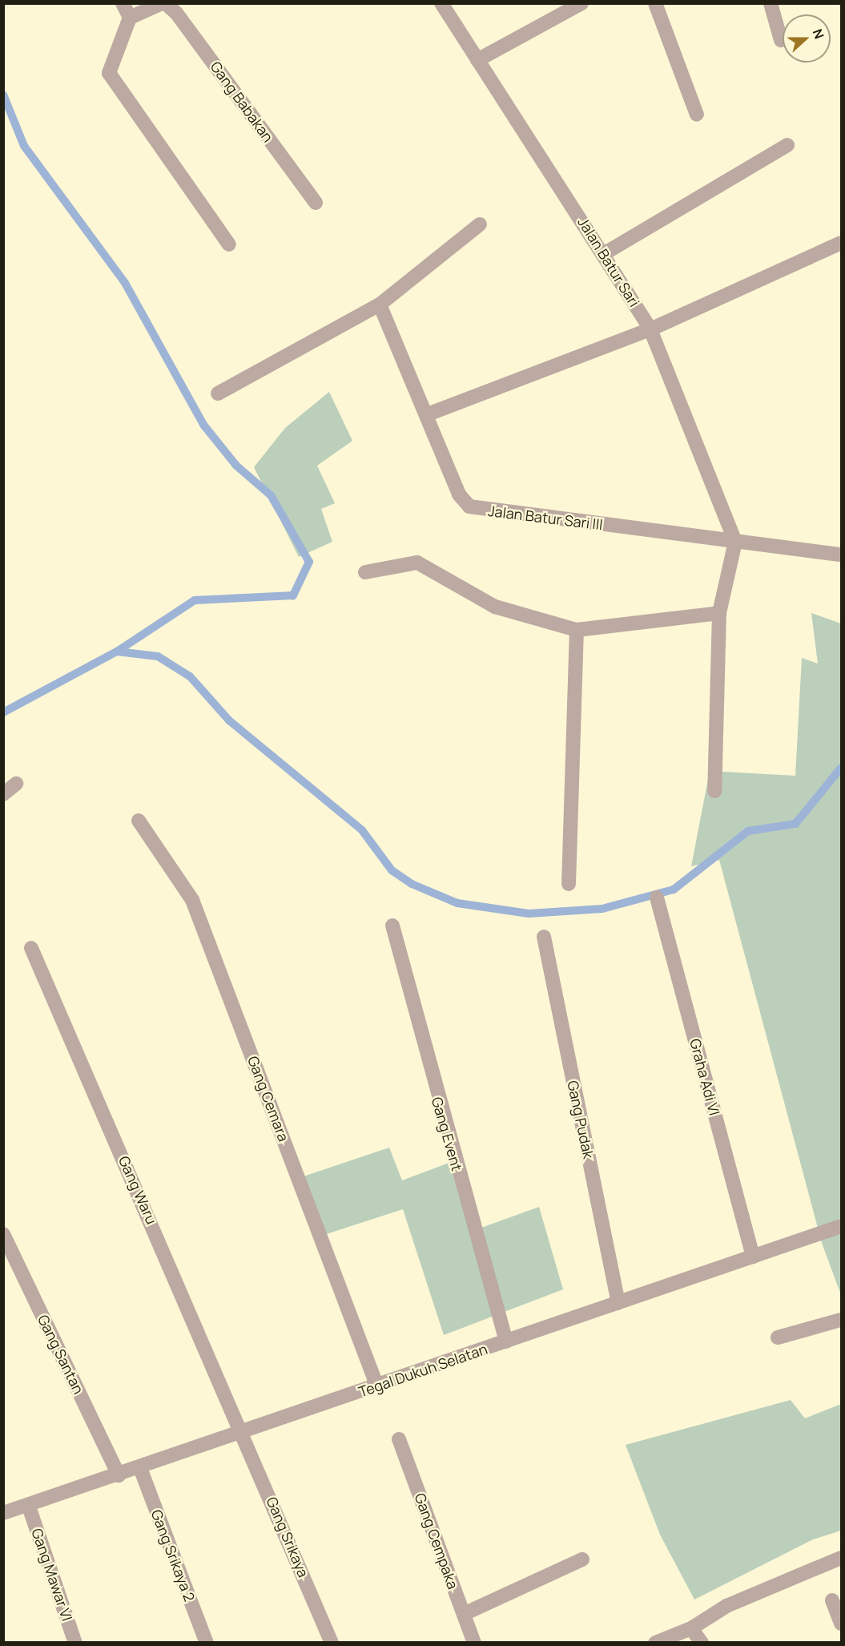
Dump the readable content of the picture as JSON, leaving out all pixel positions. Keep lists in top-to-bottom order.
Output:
{
  "streets": {
    "street": [
      "Gang Babakan",
      "Jalan Batur Sari",
      "Jalan Batur Sari III",
      "Graha Adi VI",
      "Gang Cemara",
      "Gang Pudak",
      "Gang Event",
      "Gang Waru",
      "Gang Santan",
      "Tegal Dukuh Selatan",
      "Gang Srikaya",
      "Gang Cempaka",
      "Gang Srikaya 2",
      "Gang Mawar VI"
    ]
  },
  "crossings": [
    ["Jalan Batur Sari", "Jalan Batur Sari III"],
    ["Graha Adi VI", "Tegal Dukuh Selatan"],
    ["Gang Cemara", "Tegal Dukuh Selatan"],
    ["Gang Pudak", "Tegal Dukuh Selatan"],
    ["Gang Event", "Tegal Dukuh Selatan"],
    ["Gang Waru", "Tegal Dukuh Selatan"],
    ["Gang Waru", "Gang Srikaya"],
    ["Gang Santan", "Tegal Dukuh Selatan"],
    ["Tegal Dukuh Selatan", "Gang Srikaya"],
    ["Tegal Dukuh Selatan", "Gang Srikaya 2"],
    ["Tegal Dukuh Selatan", "Gang Mawar VI"]
  ],
  "north": "right"
}
